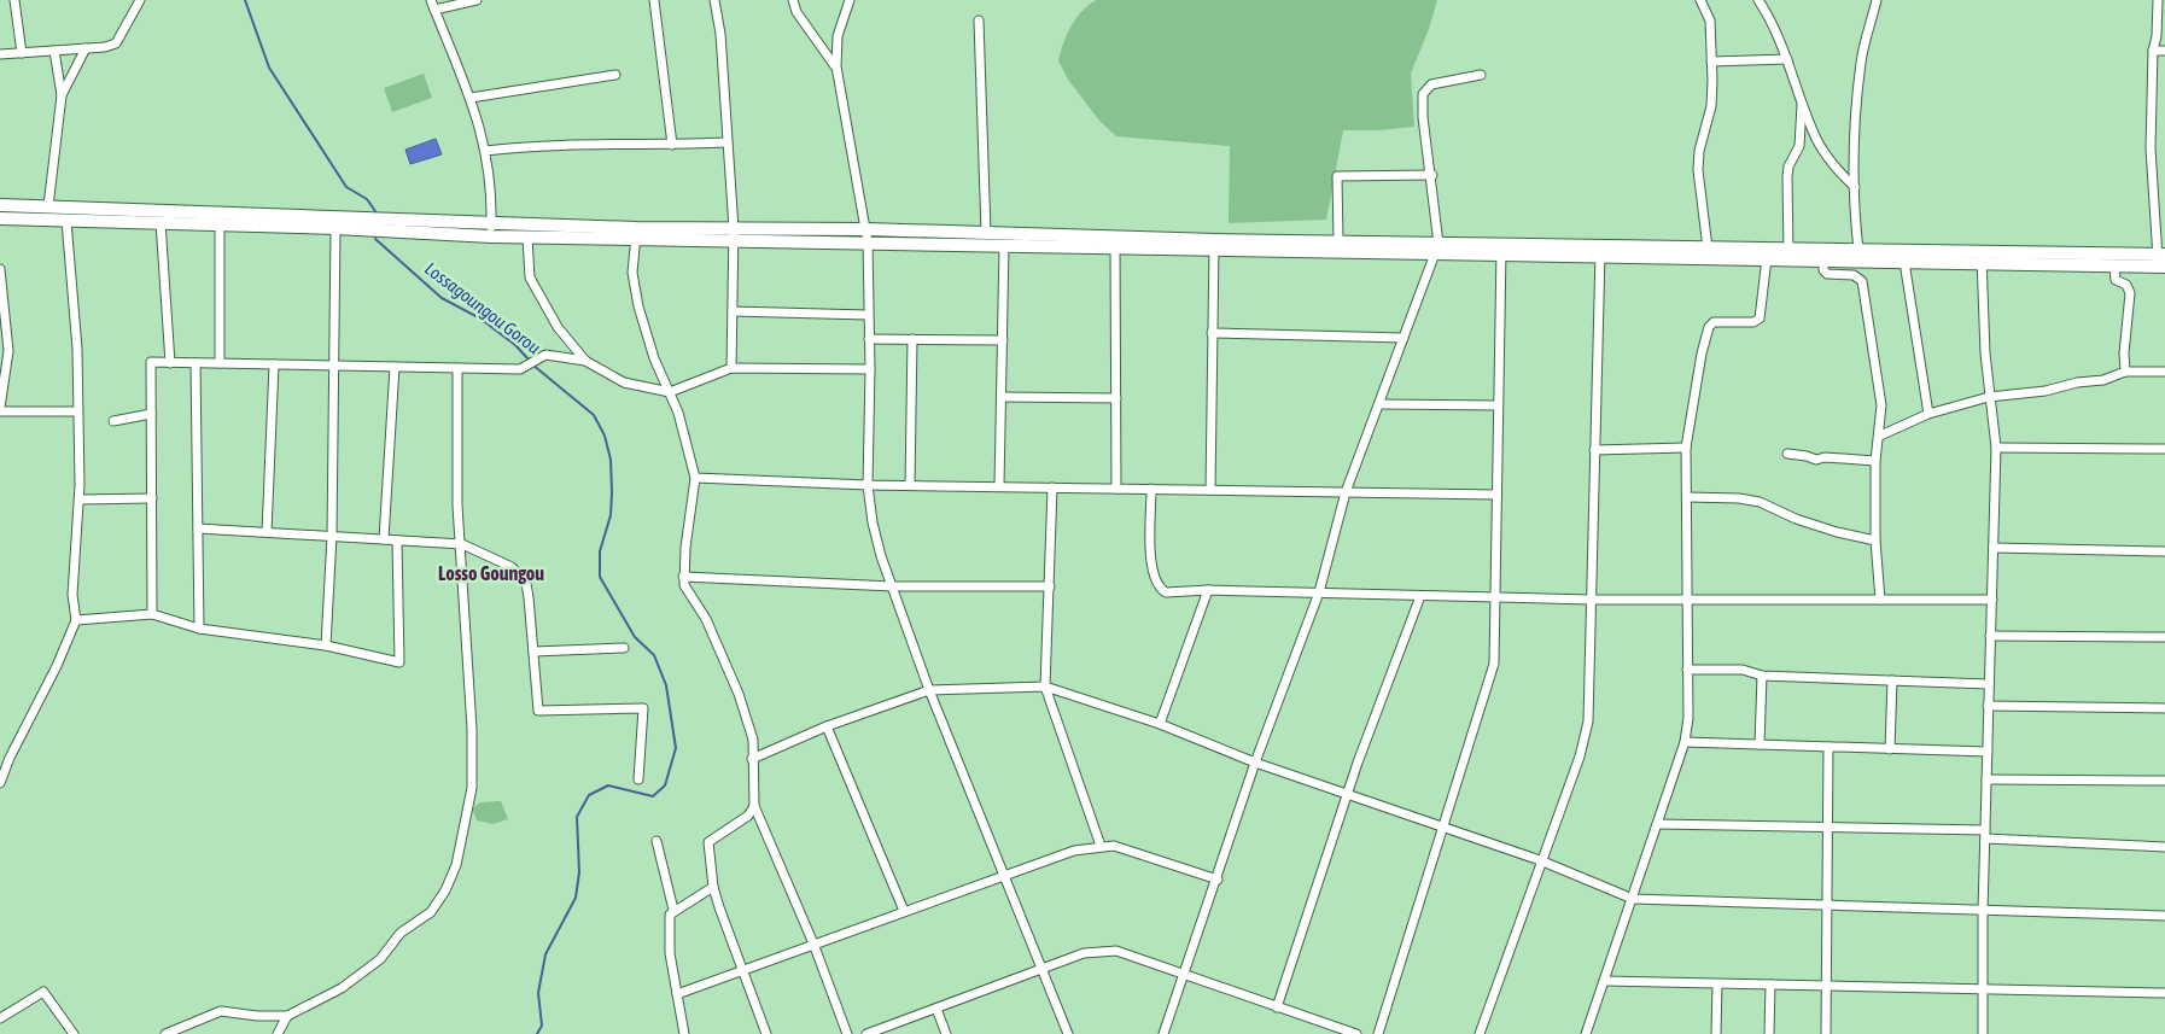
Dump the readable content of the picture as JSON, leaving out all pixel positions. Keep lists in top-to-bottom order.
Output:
{
  "districts": ["Losso Goungou"],
  "water": ["Lossagoungou Gorou"]
}
